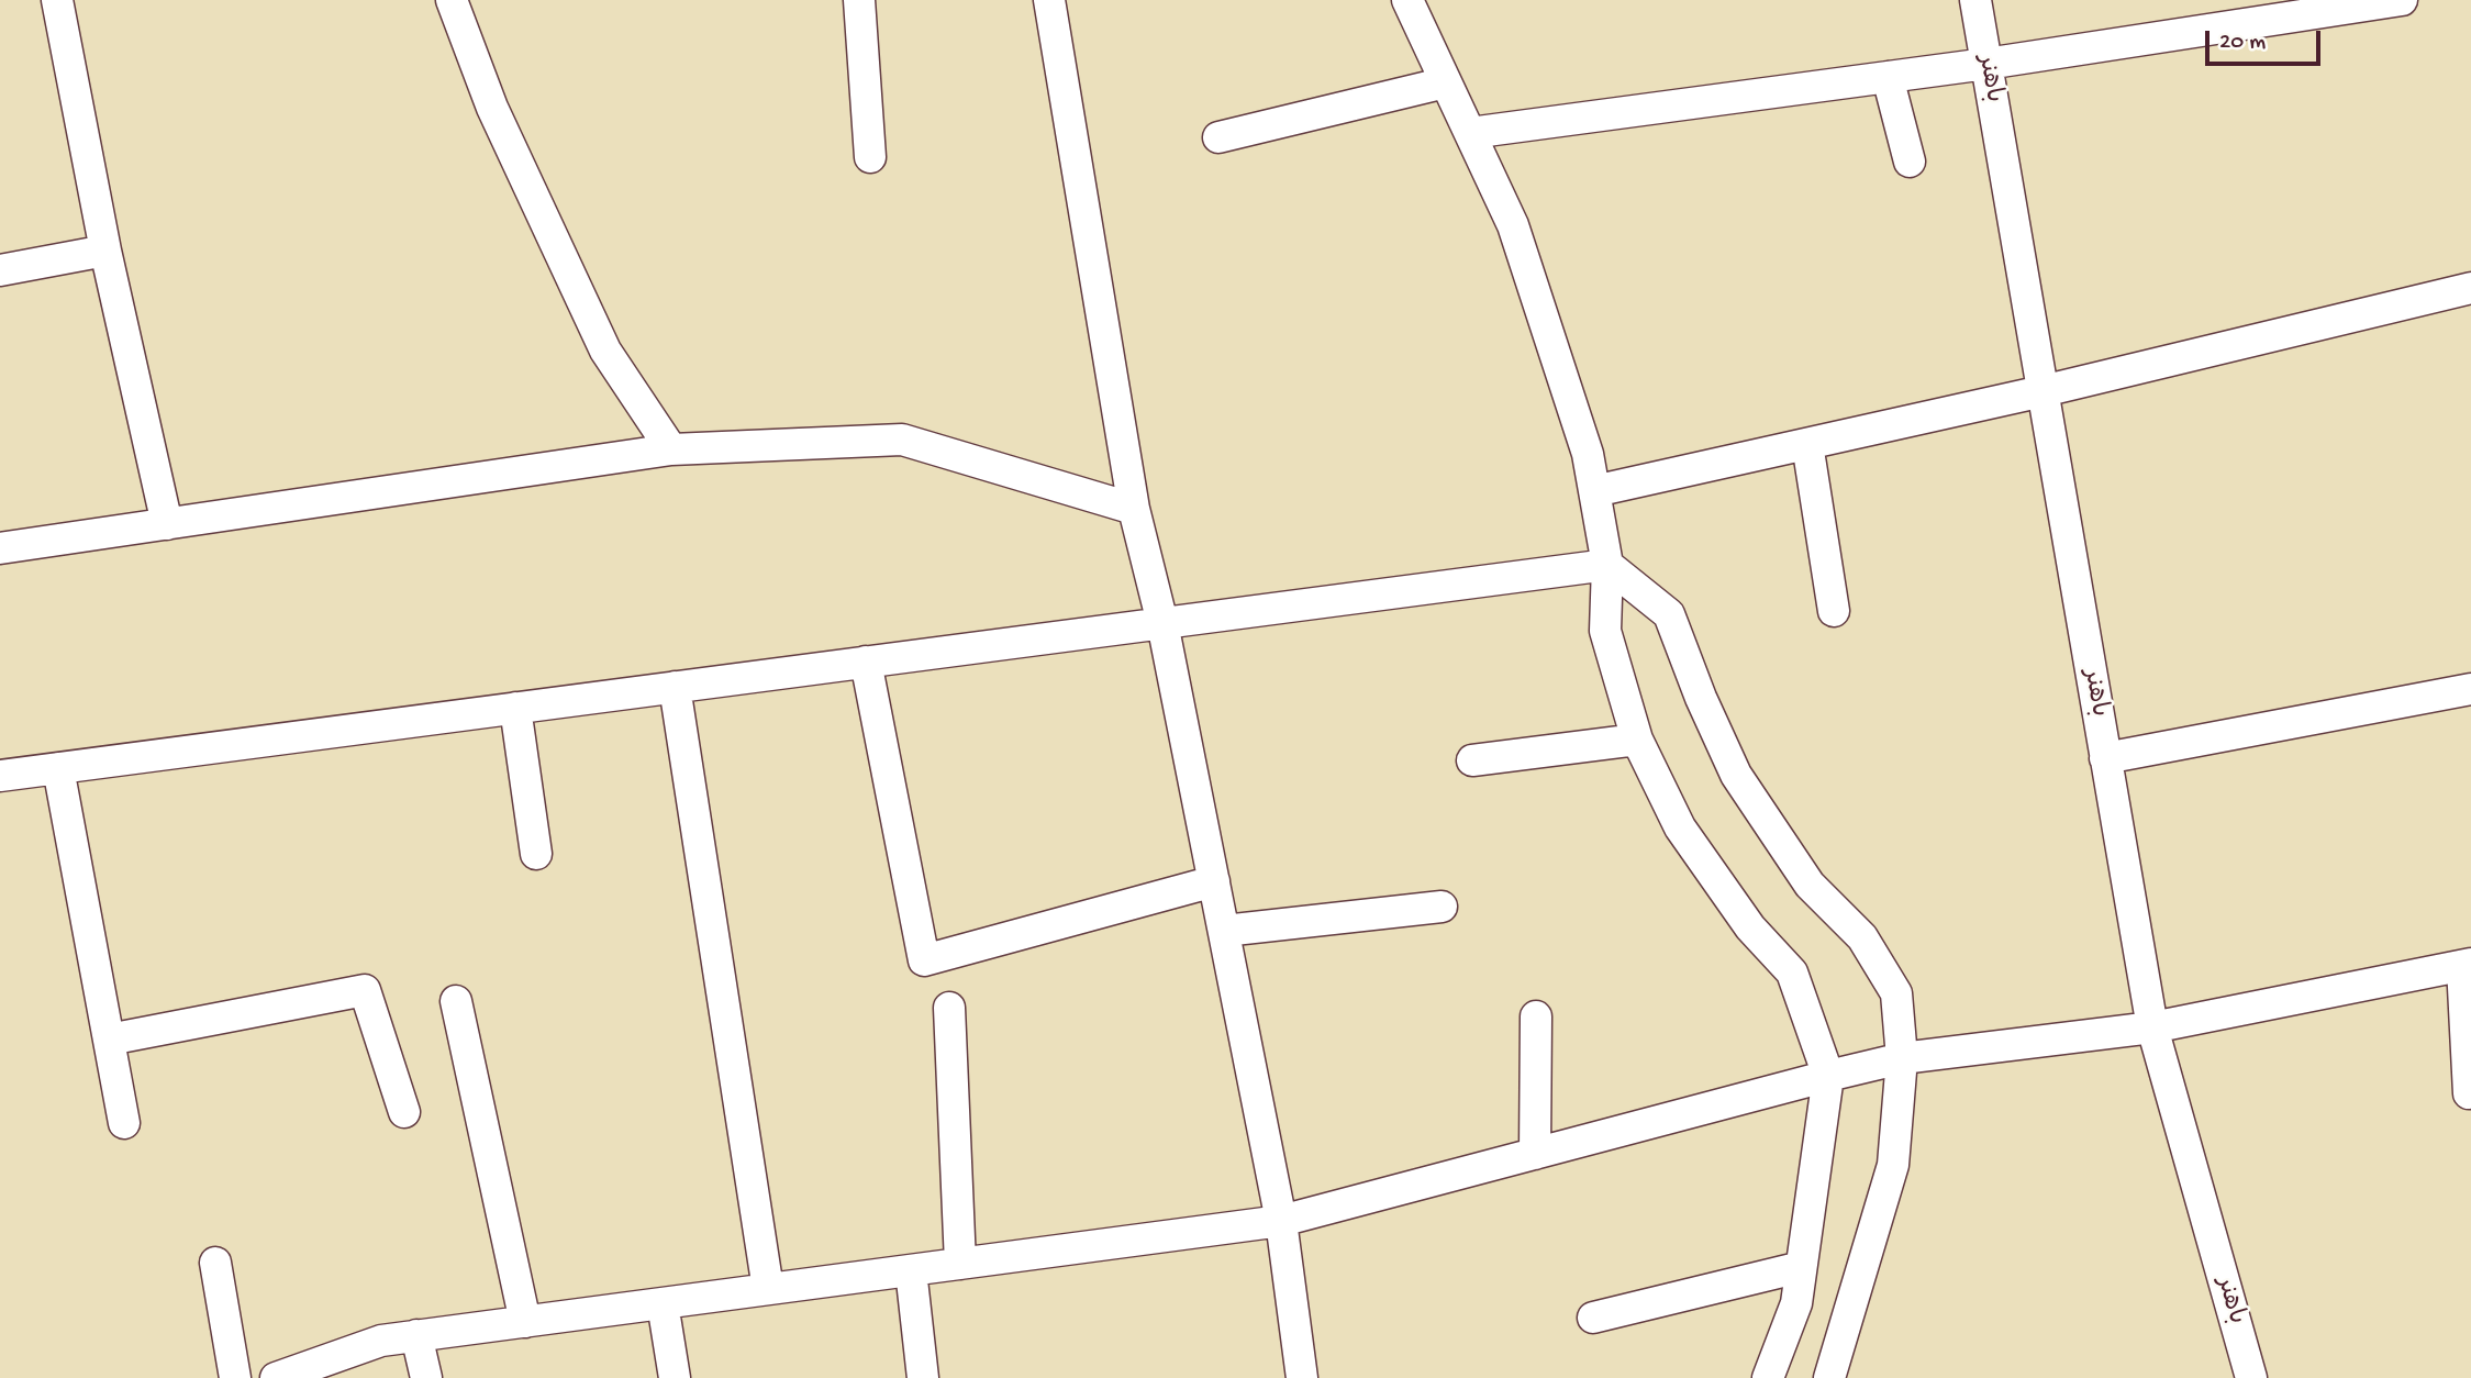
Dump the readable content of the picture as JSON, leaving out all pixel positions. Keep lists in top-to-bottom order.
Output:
{
  "streets": {
    "street": ["باهنر"]
  },
  "scale_bar": "20 m"
}
